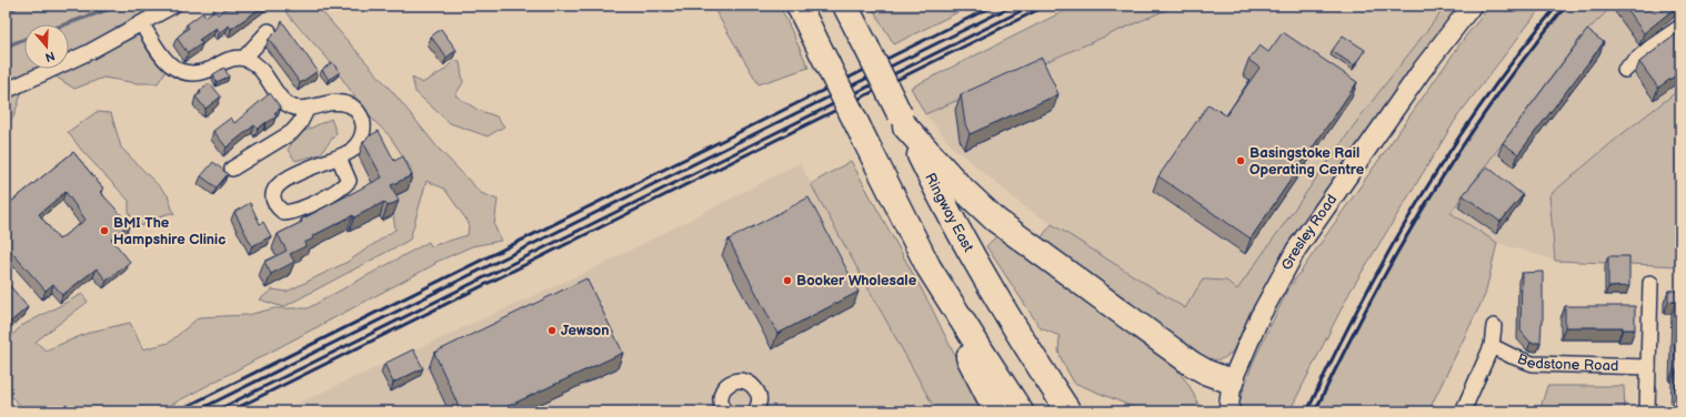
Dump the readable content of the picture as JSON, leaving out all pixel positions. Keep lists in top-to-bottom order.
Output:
{
  "streets": {
    "highway": ["Ringway East"],
    "street": ["Gresley Road", "Bedstone Road"]
  },
  "places": [
    "Basingstoke Rail Operating Centre",
    "BMI The Hampshire Clinic",
    "Booker Wholesale",
    "Jewson"
  ],
  "north": "bottom"
}
